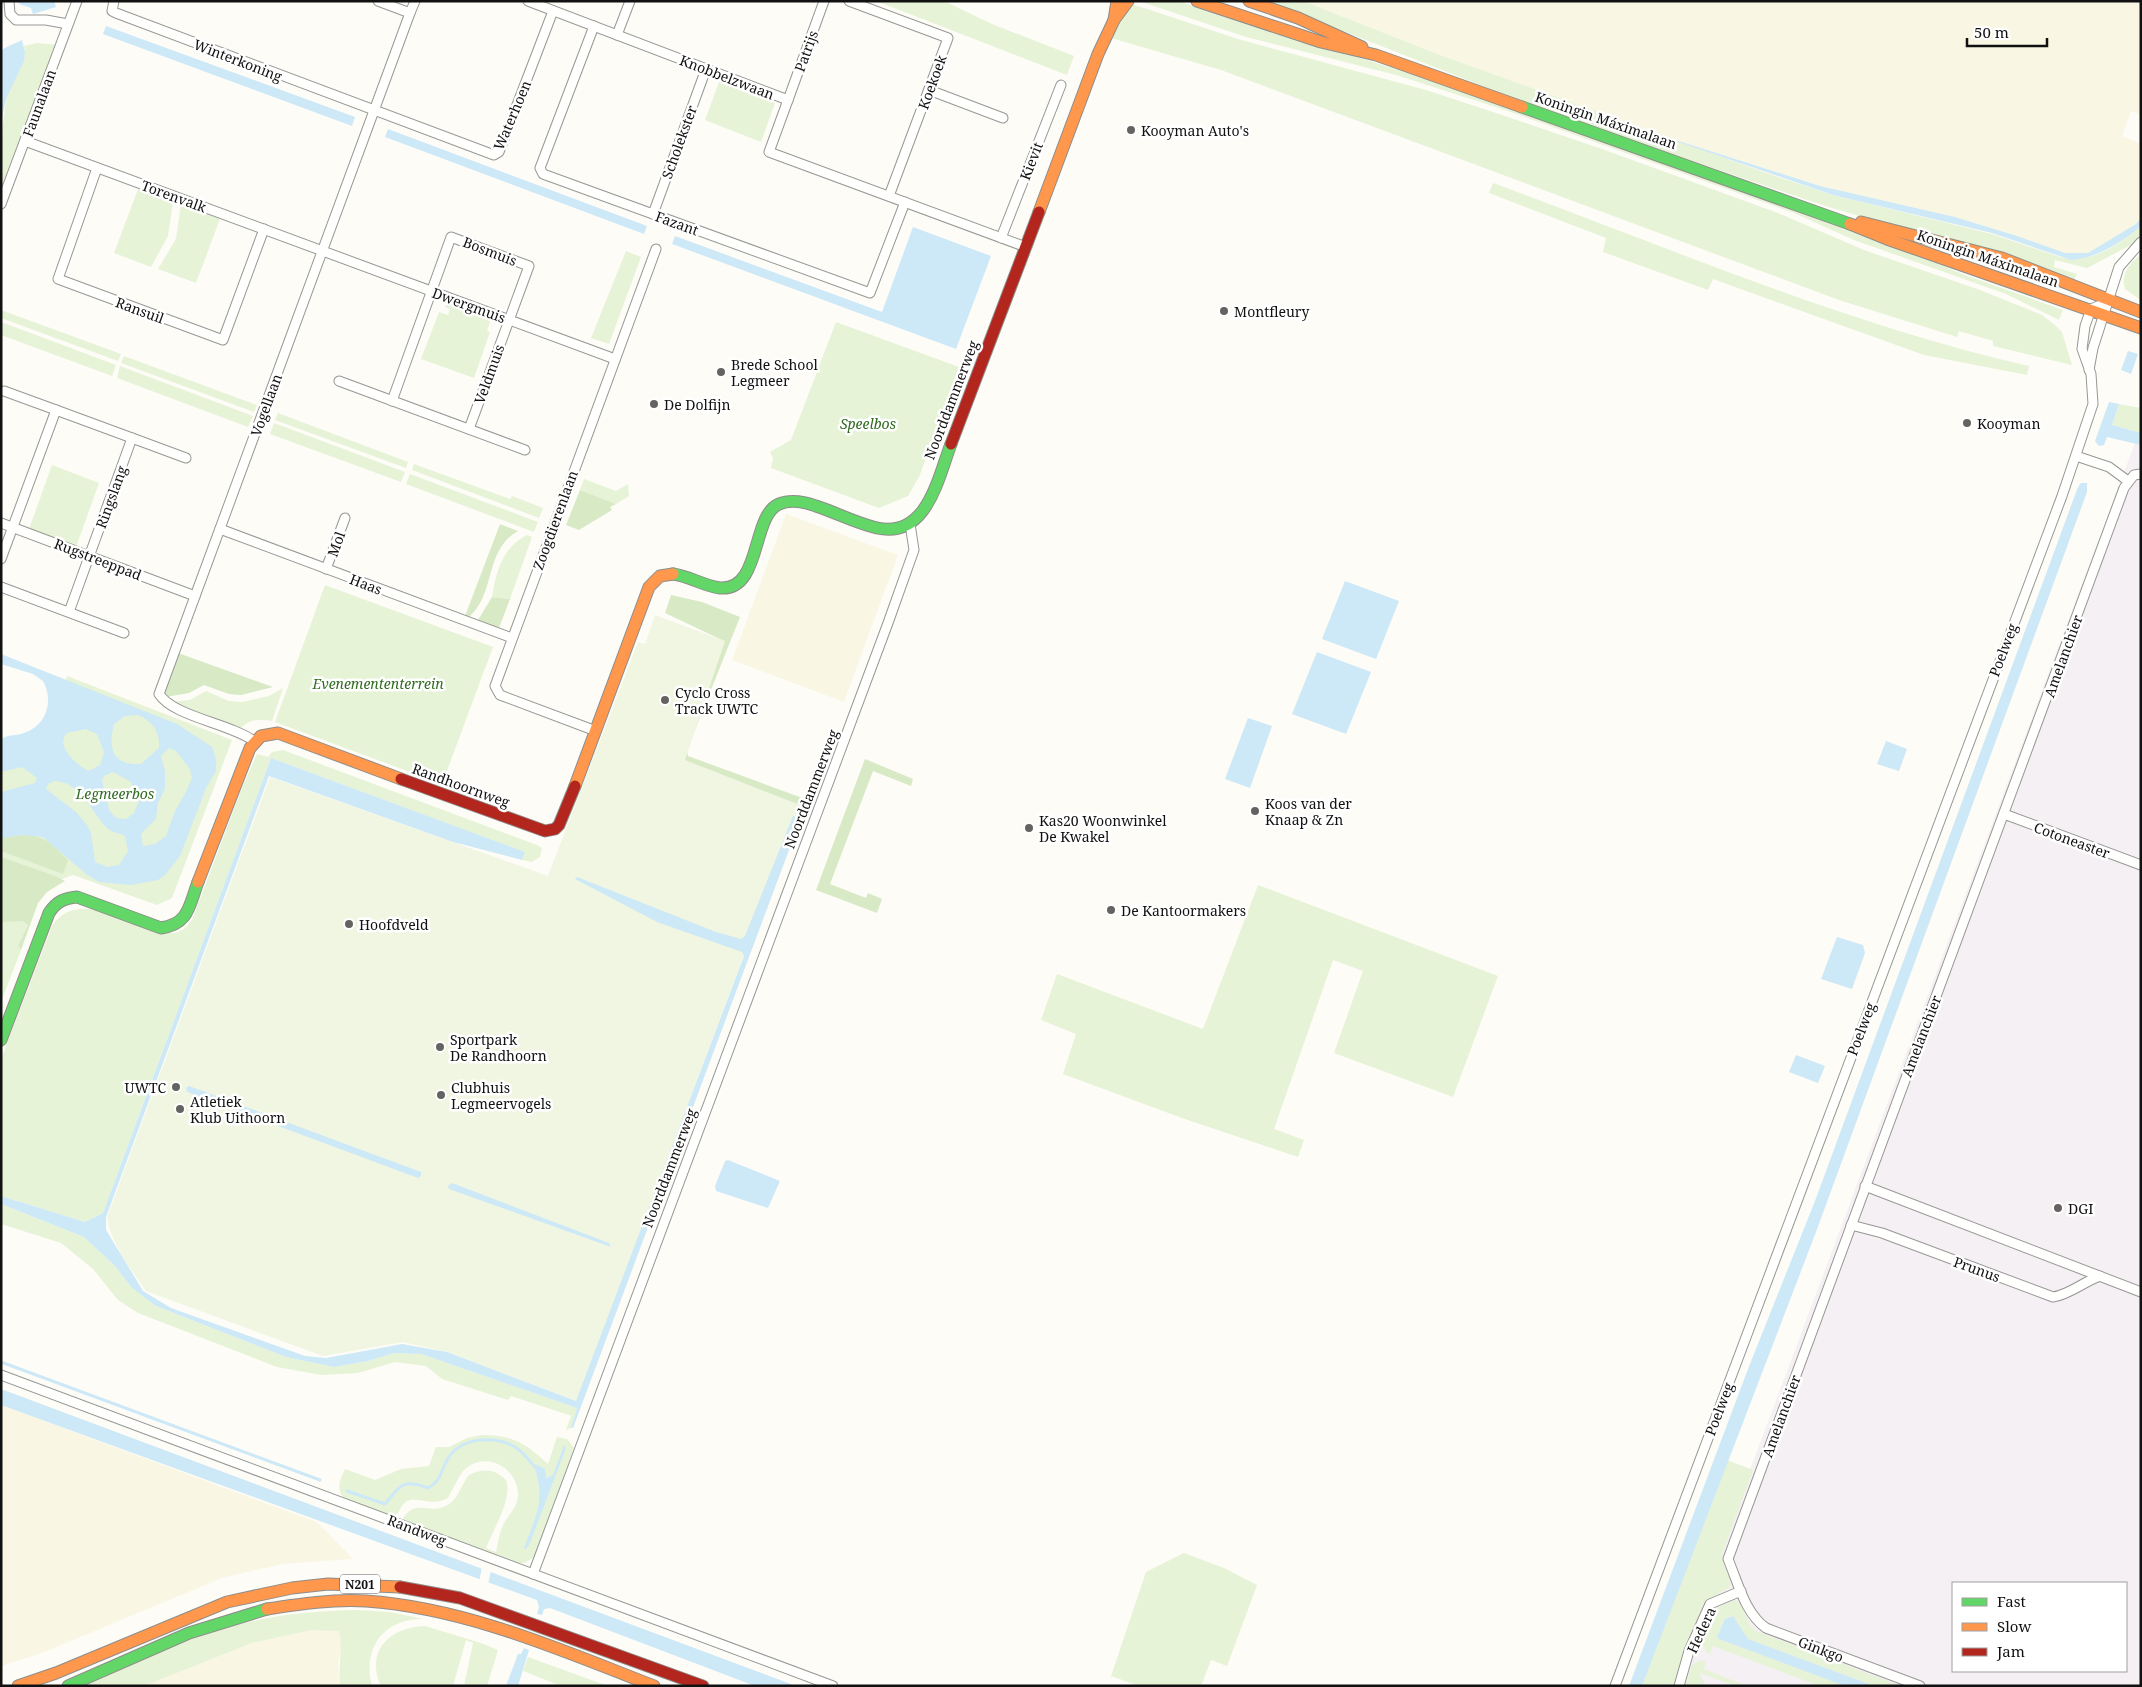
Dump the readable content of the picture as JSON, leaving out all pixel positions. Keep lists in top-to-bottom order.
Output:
{
  "streets": {
    "main road": [
      "Koningin Máximalaan",
      "Noorddammerweg",
      "Randhoornweg",
      "N201"
    ],
    "street": [
      "Patrijs",
      "Winterkoning",
      "Knobbelzwaan",
      "Koekoek",
      "Faunalaan",
      "Waterhoen",
      "Scholekster",
      "Kievit",
      "Torenvalk",
      "Fazant",
      "Bosmuis",
      "Dwergmuis",
      "Ransuil",
      "Veldmuis",
      "Vogellaan",
      "Ringslang",
      "Zoogdierenlaan",
      "Mol",
      "Rugstreeppad",
      "Haas",
      "Poelweg",
      "Amelanchier",
      "Cotoneaster",
      "Prunus",
      "Randweg",
      "Hedera",
      "Ginkgo"
    ]
  },
  "crossings": [
    ["Patrijs", "Knobbelzwaan"],
    ["Winterkoning", "Waterhoen"],
    ["Winterkoning", "Vogellaan"],
    ["Knobbelzwaan", "Koekoek"],
    ["Knobbelzwaan", "Waterhoen"],
    ["Knobbelzwaan", "Scholekster"],
    ["Knobbelzwaan", "Kievit"],
    ["Knobbelzwaan", "Fazant"],
    ["Knobbelzwaan", "Noorddammerweg"],
    ["Faunalaan", "Torenvalk"],
    ["Waterhoen", "Vogellaan"],
    ["Koningin Máximalaan", "Poelweg"],
    ["Scholekster", "Fazant"],
    ["Torenvalk", "Dwergmuis"],
    ["Torenvalk", "Ransuil"],
    ["Torenvalk", "Vogellaan"],
    ["Bosmuis", "Dwergmuis"],
    ["Bosmuis", "Veldmuis"],
    ["Dwergmuis", "Veldmuis"],
    ["Dwergmuis", "Vogellaan"],
    ["Dwergmuis", "Zoogdierenlaan"],
    ["Noorddammerweg", "Randhoornweg"],
    ["Noorddammerweg", "Randweg"],
    ["Vogellaan", "Rugstreeppad"],
    ["Vogellaan", "Haas"],
    ["Vogellaan", "Randhoornweg"],
    ["Ringslang", "Rugstreeppad"],
    ["Zoogdierenlaan", "Haas"],
    ["Zoogdierenlaan", "Randhoornweg"],
    ["Mol", "Haas"],
    ["Amelanchier", "Cotoneaster"],
    ["Amelanchier", "Prunus"],
    ["Amelanchier", "Hedera"],
    ["Amelanchier", "Ginkgo"],
    ["Hedera", "Ginkgo"]
  ],
  "parks": ["Speelbos", "Evenemententerrein", "Legmeerbos"],
  "places": [
    "Kooyman Auto's",
    "Montfleury",
    "Brede School Legmeer",
    "De Dolfijn",
    "Kooyman",
    "Cyclo Cross Track UWTC",
    "Koos van der Knaap & Zn",
    "Kas20 Woonwinkel De Kwakel",
    "De Kantoormakers",
    "Hoofdveld",
    "Sportpark De Randhoorn",
    "UWTC",
    "Clubhuis Legmeervogels",
    "Atletiek Klub Uithoorn",
    "DGI"
  ],
  "legend": ["Fast", "Slow", "Jam"],
  "scale_bar": "50 m"
}
